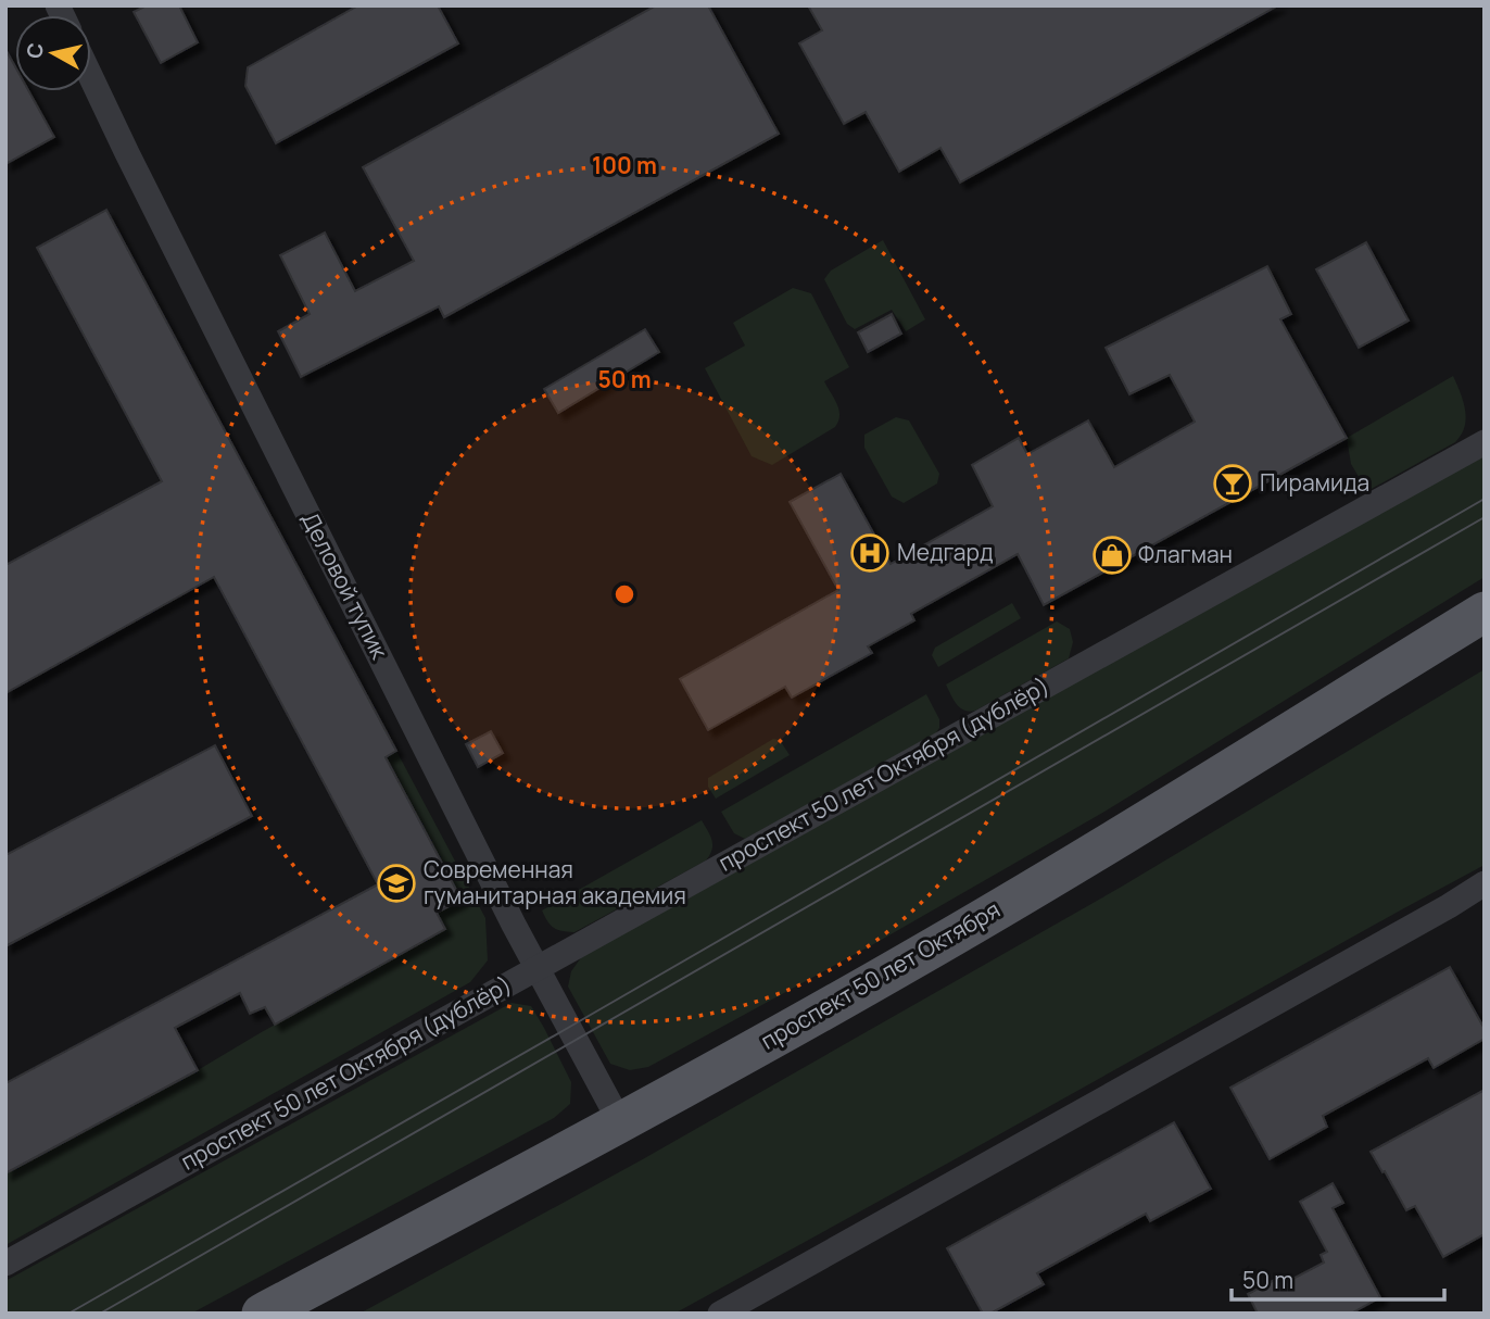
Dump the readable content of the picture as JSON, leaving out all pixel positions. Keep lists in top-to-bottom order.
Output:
{
  "streets": {
    "main road": ["проспект 50 лет Октября"],
    "street": ["Деловой тупик", "проспект 50 лет Октября (дублёр)"]
  },
  "crossings": [
    ["Деловой тупик", "проспект 50 лет Октября (дублёр)"],
    ["Деловой тупик", "проспект 50 лет Октября"]
  ],
  "places": {
    "bar": ["Пирамида"],
    "hospital": ["Медгард"],
    "shop": ["Флагман"],
    "school or university": ["Современная гуманитарная академия"]
  },
  "scale_bar": "50 m",
  "north": "left",
  "rings": ["100 m", "50 m"]
}
